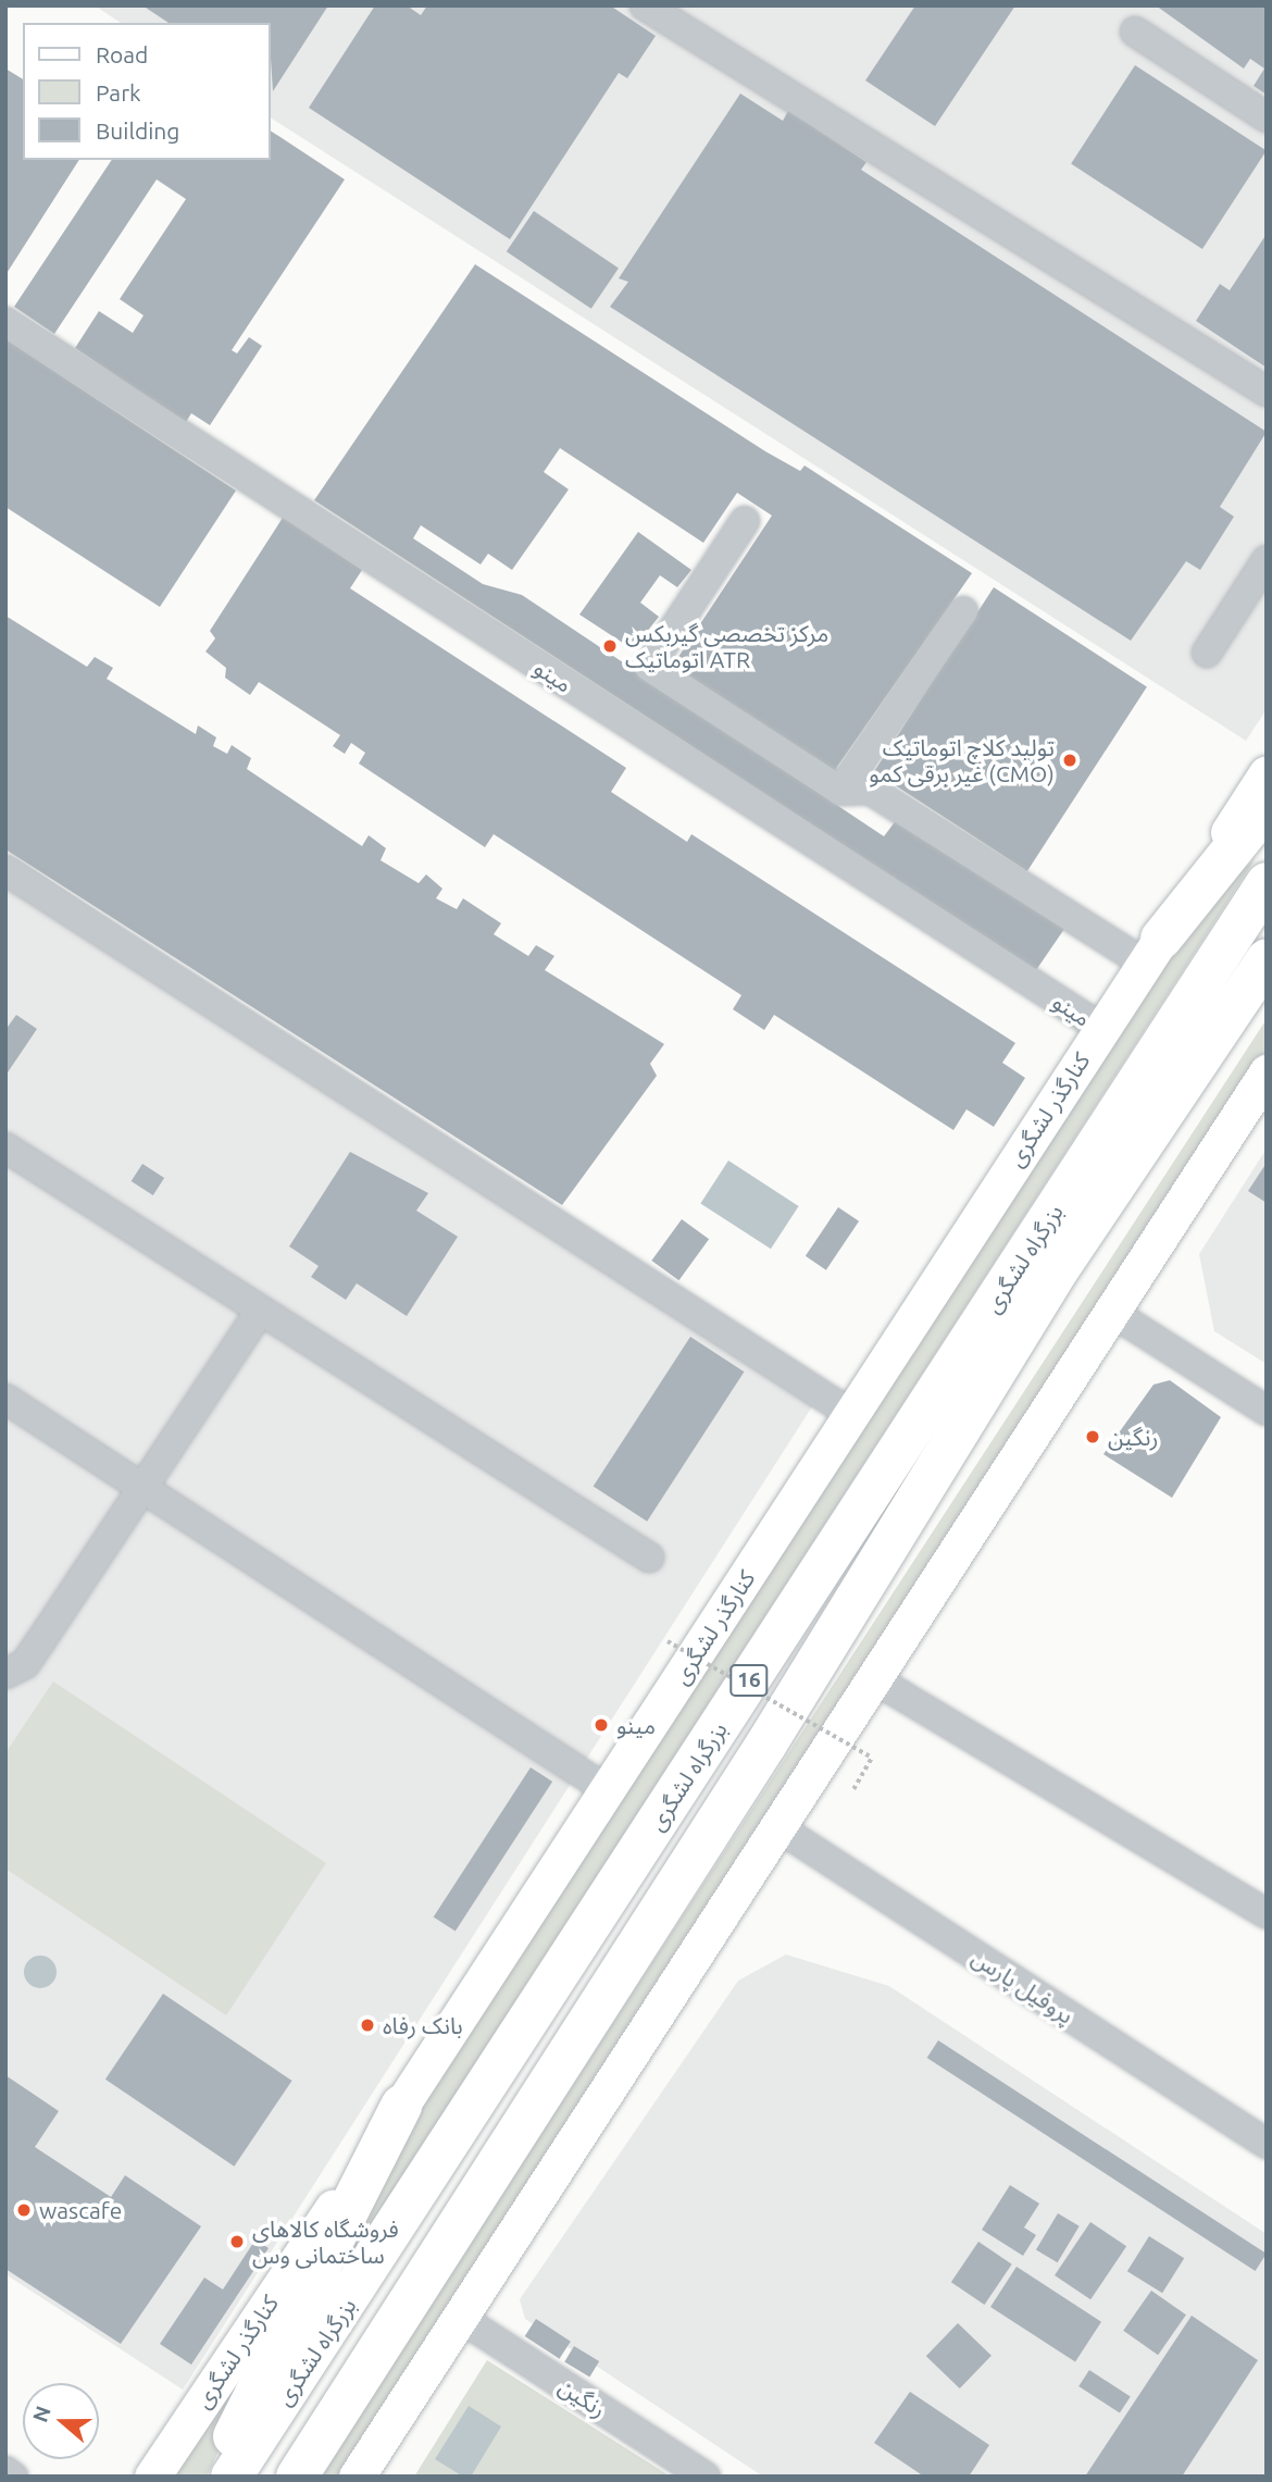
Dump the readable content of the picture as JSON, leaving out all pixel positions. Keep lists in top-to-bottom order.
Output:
{
  "streets": {
    "highway": ["بزرگراه لشگری", "16"],
    "main road": ["کنارگذر لشگری"],
    "street": ["مینو", "پروفیل پارس", "رنگین"]
  },
  "crossings": [
    ["مینو", "کنارگذر لشگری"]
  ],
  "places": [
    "مرکز تخصصی گیربکس اتوماتیک ATR",
    "تولید کلاچ اتوماتیک غیر برقی کمو (CMO)",
    "رنگین",
    "مینو",
    "بانک رفاه",
    "wascafe",
    "فروشگاه کالاهای ساختمانی وس"
  ],
  "legend": ["Road", "Park", "Building"],
  "north": "left"
}
